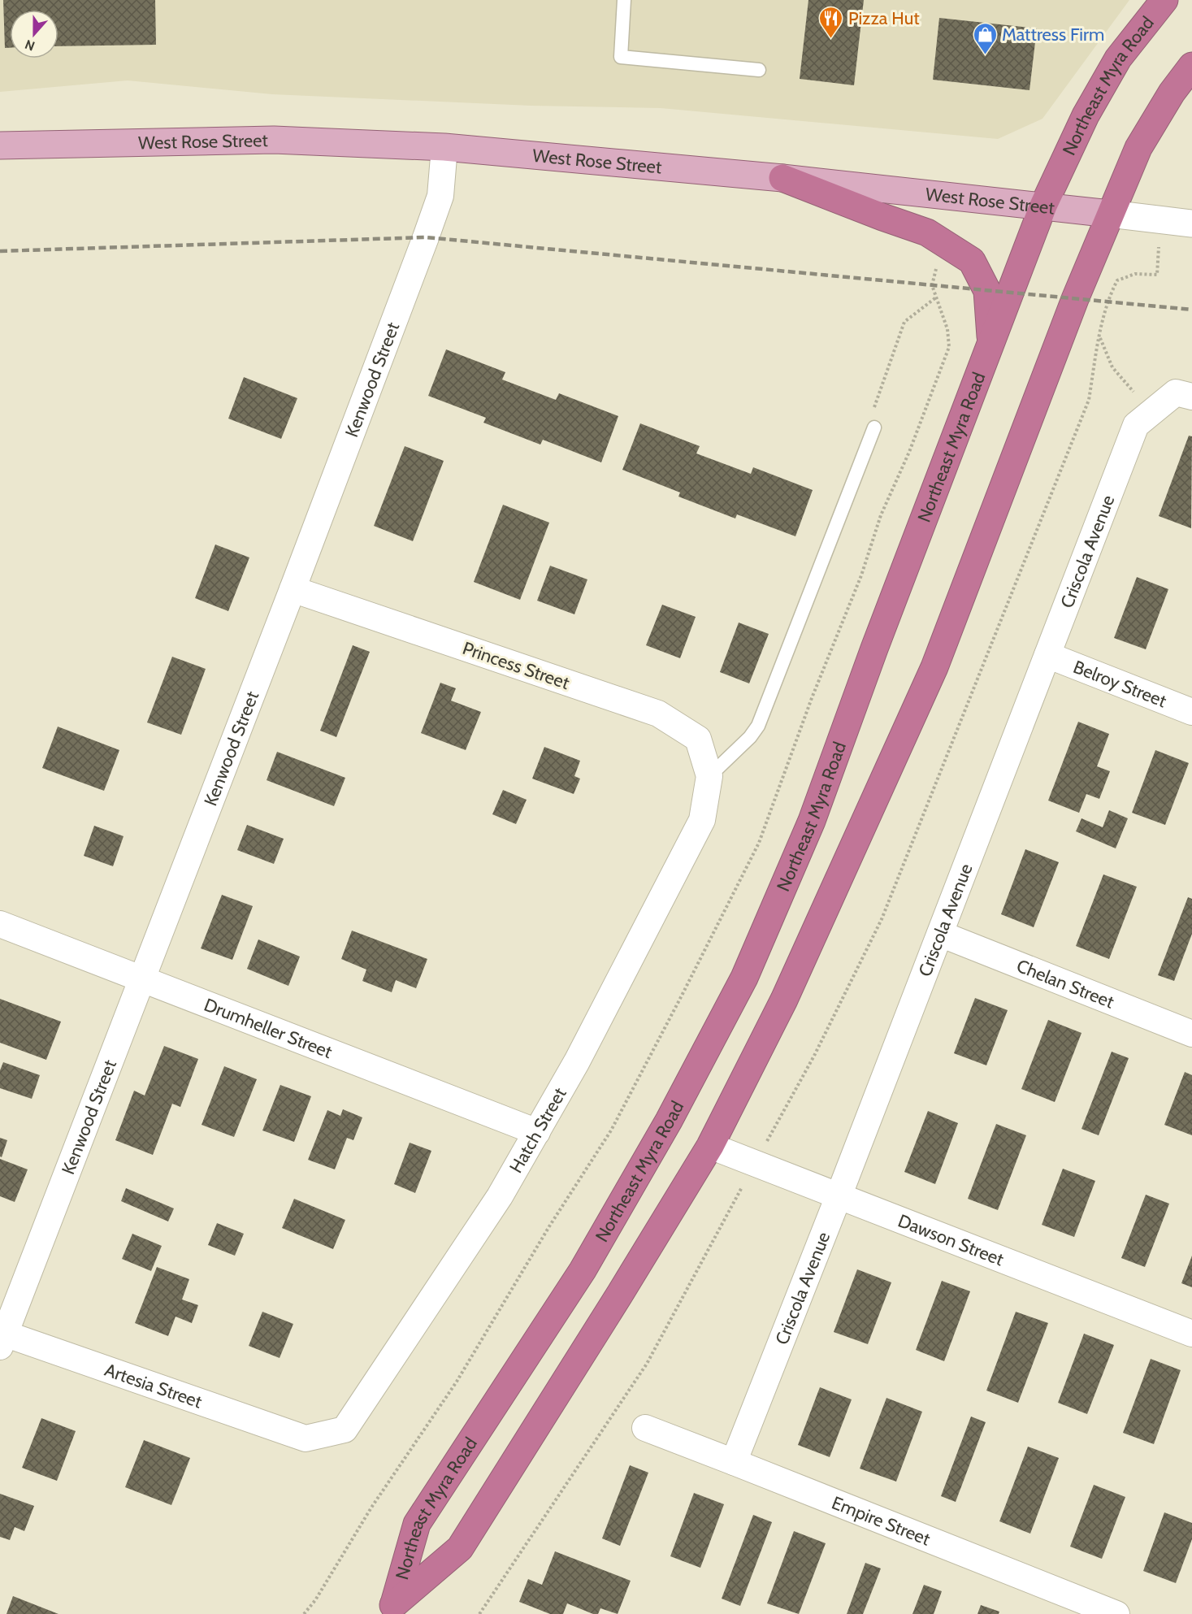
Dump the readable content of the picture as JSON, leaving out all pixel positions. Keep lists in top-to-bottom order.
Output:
{
  "streets": {
    "highway": ["Northeast Myra Road"],
    "main road": ["West Rose Street"],
    "street": [
      "Kenwood Street",
      "Criscola Avenue",
      "Princess Street",
      "Belroy Street",
      "Chelan Street",
      "Drumheller Street",
      "Hatch Street",
      "Dawson Street",
      "Artesia Street",
      "Empire Street"
    ]
  },
  "crossings": [
    ["Northeast Myra Road", "West Rose Street"],
    ["Northeast Myra Road", "Dawson Street"],
    ["West Rose Street", "Kenwood Street"],
    ["Kenwood Street", "Princess Street"],
    ["Kenwood Street", "Drumheller Street"],
    ["Kenwood Street", "Artesia Street"],
    ["Criscola Avenue", "Belroy Street"],
    ["Criscola Avenue", "Chelan Street"],
    ["Criscola Avenue", "Dawson Street"],
    ["Criscola Avenue", "Empire Street"],
    ["Princess Street", "Hatch Street"],
    ["Drumheller Street", "Hatch Street"],
    ["Hatch Street", "Artesia Street"]
  ],
  "places": {
    "restaurant": ["Pizza Hut"],
    "shop": ["Mattress Firm"]
  },
  "north": "bottom"
}
